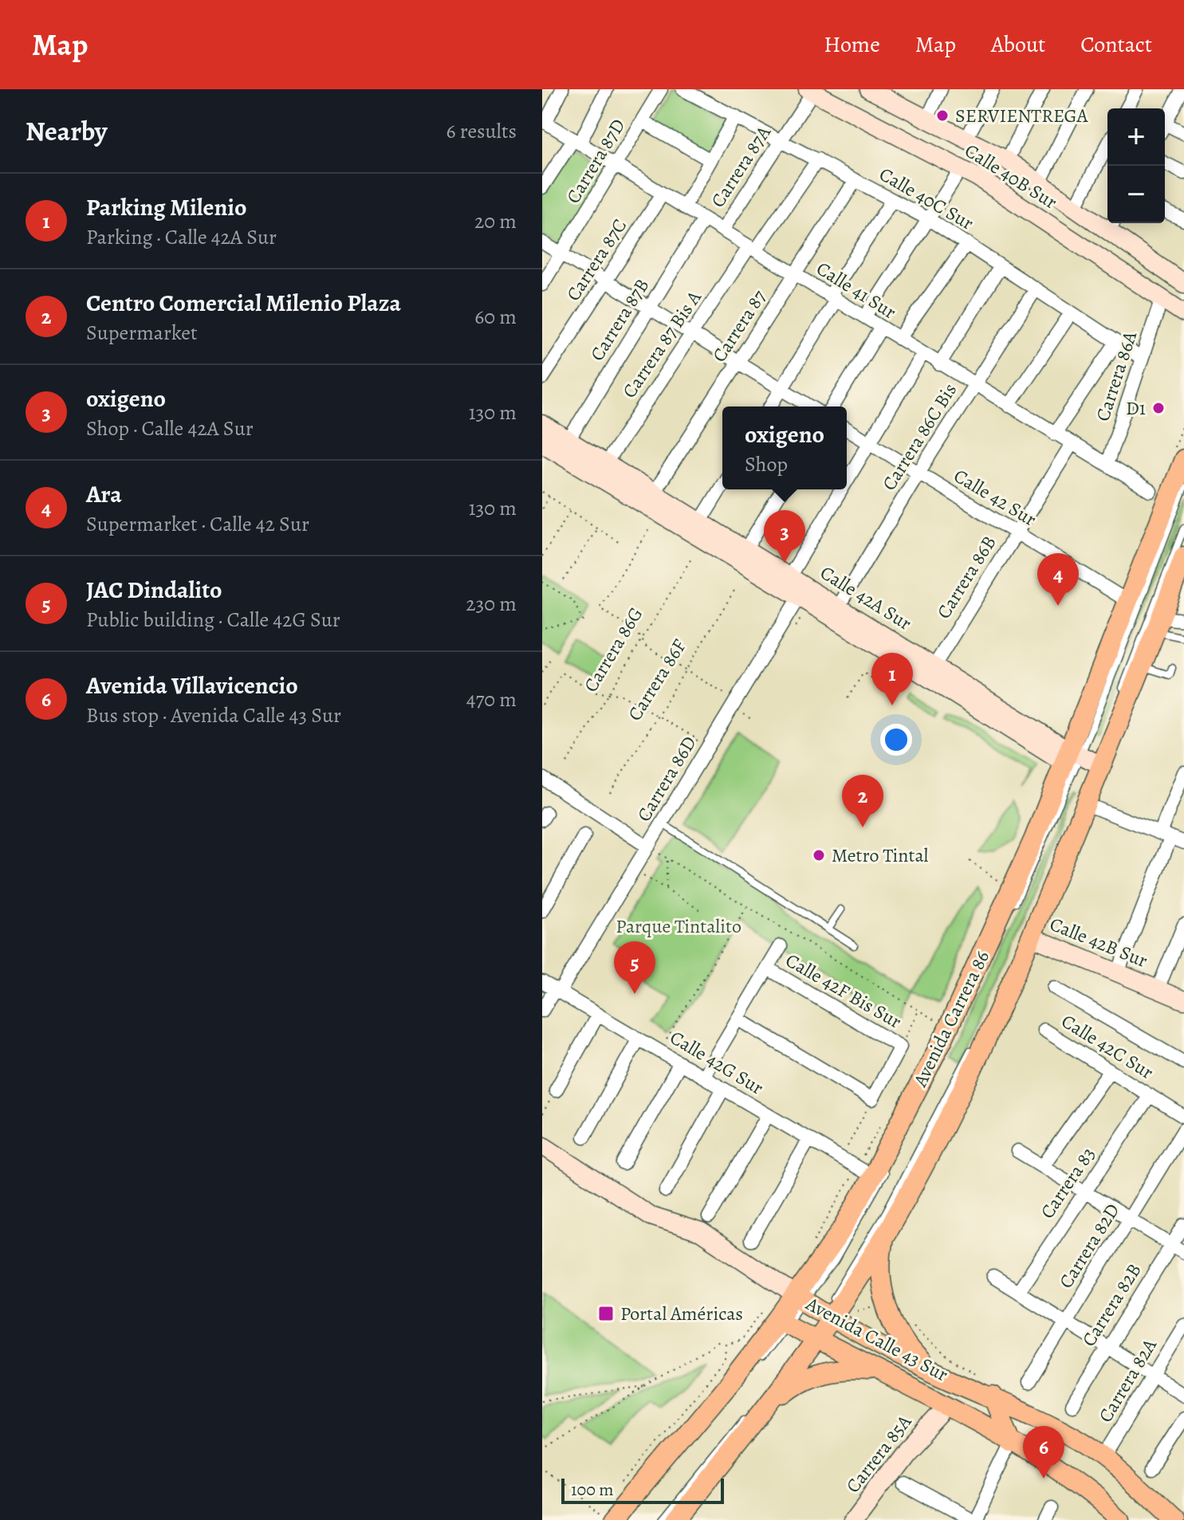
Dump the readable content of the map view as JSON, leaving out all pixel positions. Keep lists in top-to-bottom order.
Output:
{
  "streets": {
    "main road": ["Avenida Carrera 86", "Avenida Calle 43 Sur"],
    "street": [
      "Carrera 87D",
      "Carrera 87A",
      "Calle 40B Sur",
      "Calle 40C Sur",
      "Carrera 87C",
      "Calle 41 Sur",
      "Carrera 87B",
      "Carrera 87",
      "Carrera 87 Bis A",
      "Carrera 86A",
      "Carrera 86C Bis",
      "Calle 42 Sur",
      "Carrera 86B",
      "Calle 42A Sur",
      "Carrera 86D",
      "Calle 42B Sur",
      "Calle 42F Bis Sur",
      "Calle 42C Sur",
      "Calle 42G Sur",
      "Carrera 83",
      "Carrera 82D",
      "Carrera 82B",
      "Carrera 82A",
      "Carrera 85A"
    ],
    "path": ["Carrera 86G", "Carrera 86F"]
  },
  "crossings": [
    ["Carrera 87D", "Calle 41 Sur"],
    ["Carrera 87A", "Calle 40B Sur"],
    ["Carrera 87A", "Calle 40C Sur"],
    ["Carrera 87A", "Calle 41 Sur"],
    ["Calle 40B Sur", "Carrera 86A"],
    ["Calle 40C Sur", "Carrera 87"],
    ["Calle 40C Sur", "Carrera 87 Bis A"],
    ["Calle 40C Sur", "Carrera 86A"],
    ["Calle 40C Sur", "Carrera 86C Bis"],
    ["Carrera 87C", "Calle 41 Sur"],
    ["Calle 41 Sur", "Carrera 87B"],
    ["Calle 41 Sur", "Carrera 87"],
    ["Calle 41 Sur", "Carrera 87 Bis A"],
    ["Calle 41 Sur", "Carrera 86A"],
    ["Calle 41 Sur", "Carrera 86C Bis"],
    ["Calle 41 Sur", "Carrera 86B"],
    ["Calle 41 Sur", "Carrera 86D"],
    ["Carrera 87B", "Calle 42A Sur"],
    ["Carrera 87", "Calle 42A Sur"],
    ["Carrera 87 Bis A", "Calle 42A Sur"],
    ["Carrera 86C Bis", "Calle 42 Sur"],
    ["Carrera 86C Bis", "Calle 42A Sur"],
    ["Calle 42 Sur", "Carrera 86B"],
    ["Calle 42 Sur", "Carrera 86D"],
    ["Calle 42 Sur", "Avenida Carrera 86"],
    ["Carrera 86B", "Calle 42A Sur"],
    ["Calle 42A Sur", "Carrera 86D"],
    ["Calle 42A Sur", "Avenida Carrera 86"],
    ["Carrera 86D", "Calle 42G Sur"],
    ["Calle 42B Sur", "Avenida Carrera 86"],
    ["Avenida Carrera 86", "Calle 42G Sur"],
    ["Avenida Carrera 86", "Avenida Calle 43 Sur"],
    ["Calle 42C Sur", "Carrera 83"],
    ["Avenida Calle 43 Sur", "Carrera 82A"]
  ],
  "parks": ["Parque Tintalito"],
  "places": {
    "other": ["SERVIENTREGA", "D1", "Metro Tintal"],
    "transit": ["Portal Américas"]
  },
  "scale_bar": "100 m",
  "page": {
    "header": "Map",
    "nav": [
      "Home",
      "Map",
      "About",
      "Contact"
    ],
    "heading": ["Nearby", "6 results"],
    "map_buttons": ["+", "−"],
    "list": [
      {
        "mark": "1",
        "name": "Parking Milenio",
        "note": "Parking · Calle 42A Sur",
        "value": "20 m"
      },
      {
        "mark": "2",
        "name": "Centro Comercial Milenio Plaza",
        "note": "Supermarket",
        "value": "60 m"
      },
      {
        "mark": "3",
        "name": "oxigeno",
        "note": "Shop · Calle 42A Sur",
        "value": "130 m"
      },
      {
        "mark": "4",
        "name": "Ara",
        "note": "Supermarket · Calle 42 Sur",
        "value": "130 m"
      },
      {
        "mark": "5",
        "name": "JAC Dindalito",
        "note": "Public building · Calle 42G Sur",
        "value": "230 m"
      },
      {
        "mark": "6",
        "name": "Avenida Villavicencio",
        "note": "Bus stop · Avenida Calle 43 Sur",
        "value": "470 m"
      }
    ],
    "popup": ["oxigeno", "Shop"],
    "pins": [
      "3",
      "4",
      "1",
      "2",
      "5",
      "6"
    ],
    "scale": "100 m"
  }
}
